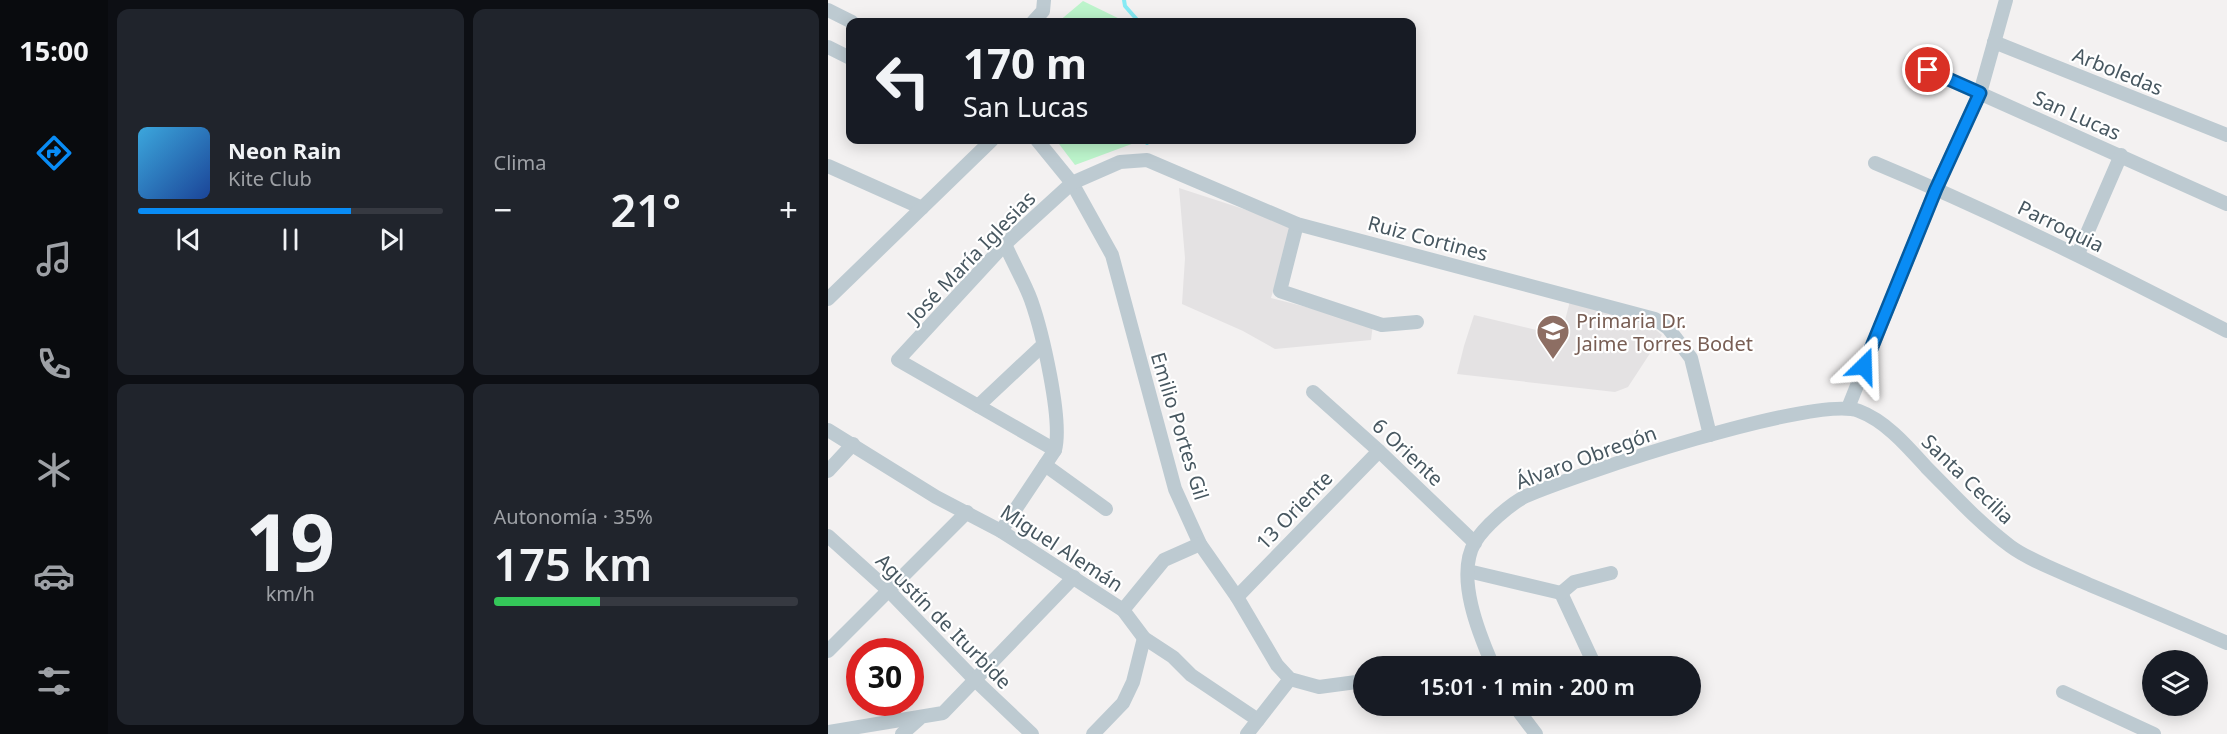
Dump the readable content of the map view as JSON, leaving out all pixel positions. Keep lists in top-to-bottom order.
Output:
{
  "streets": {
    "street": [
      "Arboledas",
      "San Lucas",
      "Parroquia",
      "Ruiz Cortines",
      "José María Iglesias",
      "Emilio Portes Gil",
      "6 Oriente",
      "Álvaro Obregón",
      "Santa Cecilia",
      "13 Oriente",
      "Miguel Alemán",
      "Agustín de Iturbide"
    ]
  },
  "crossings": [
    ["Ruiz Cortines", "José María Iglesias"],
    ["Ruiz Cortines", "Emilio Portes Gil"],
    ["Ruiz Cortines", "Álvaro Obregón"],
    ["Ruiz Cortines", "Santa Cecilia"],
    ["José María Iglesias", "Emilio Portes Gil"],
    ["Emilio Portes Gil", "13 Oriente"],
    ["6 Oriente", "Álvaro Obregón"],
    ["6 Oriente", "13 Oriente"],
    ["Álvaro Obregón", "Santa Cecilia"]
  ],
  "places": {
    "school or university": ["Primaria Dr. Jaime Torres Bodet"]
  },
  "page": {
    "tabs": "15:00",
    "tile": [
      "Clima",
      ["19", "km/h"],
      ["Autonomía · 35%", "175 km"]
    ],
    "turn": ["170 m", "San Lucas"],
    "song": ["Neon Rain", "Kite Club"],
    "heat": ["−", "21°", "+"],
    "limit": "30",
    "trip": "15:01 · 1 min · 200 m"
  }
}
